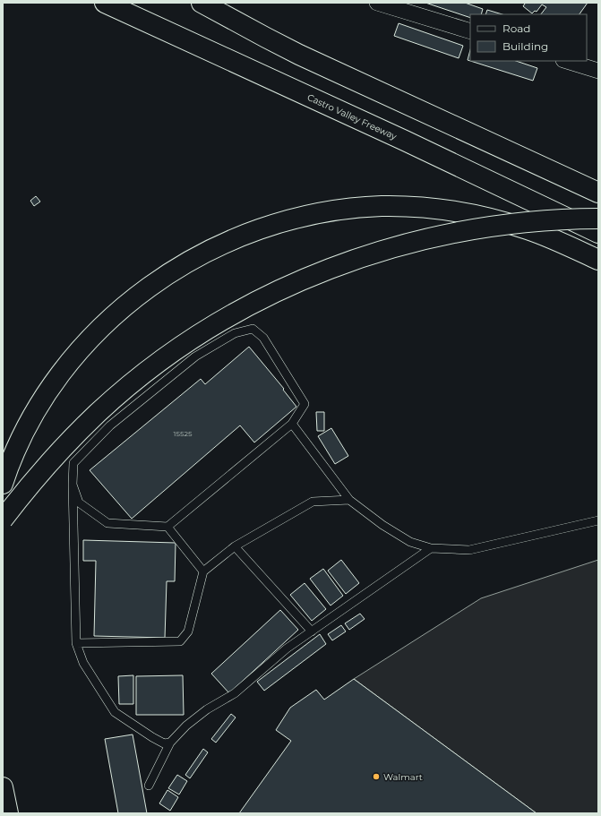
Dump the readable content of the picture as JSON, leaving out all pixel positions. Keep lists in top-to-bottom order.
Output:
{
  "streets": {
    "highway": ["Castro Valley Freeway"]
  },
  "places": ["Walmart"],
  "house_numbers": ["15525"],
  "legend": ["Road", "Building"]
}
